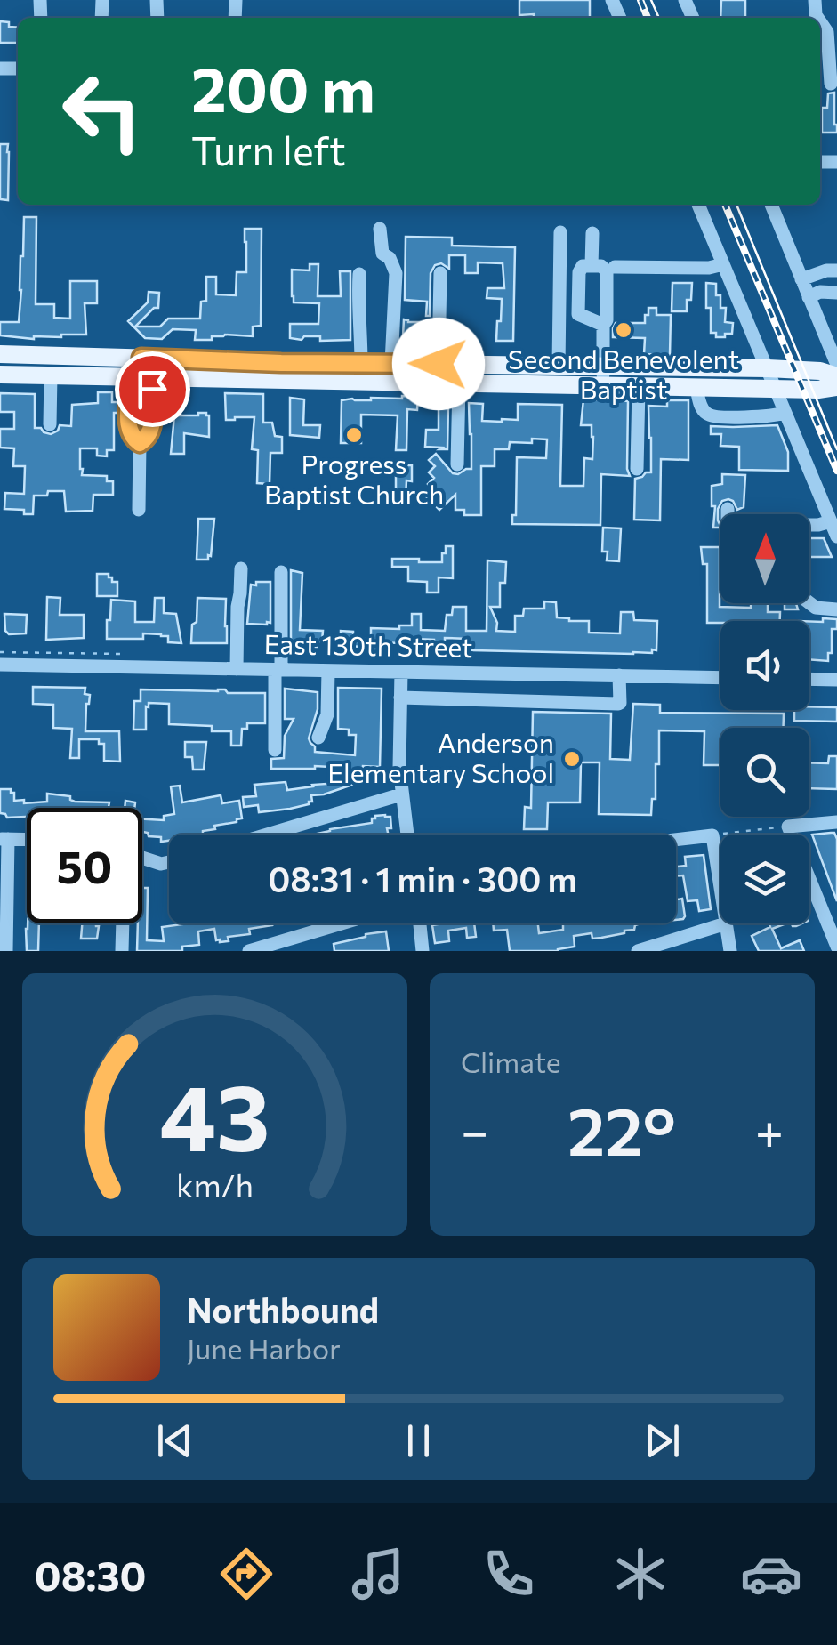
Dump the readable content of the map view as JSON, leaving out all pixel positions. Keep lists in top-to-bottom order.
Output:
{
  "streets": {
    "street": ["East 130th Street"]
  },
  "places": ["Second Benevolent Baptist", "Progress Baptist Church", "Anderson Elementary School"],
  "north": "top",
  "page": {
    "turn": ["200 m", "Turn left"],
    "limit": "50",
    "trip": "08:31 · 1 min · 300 m",
    "tile": "Climate",
    "heat": ["−", "22°", "+"],
    "song": ["Northbound", "June Harbor"],
    "tabs": "08:30",
    "gauge": ["43", "km/h"]
  }
}
